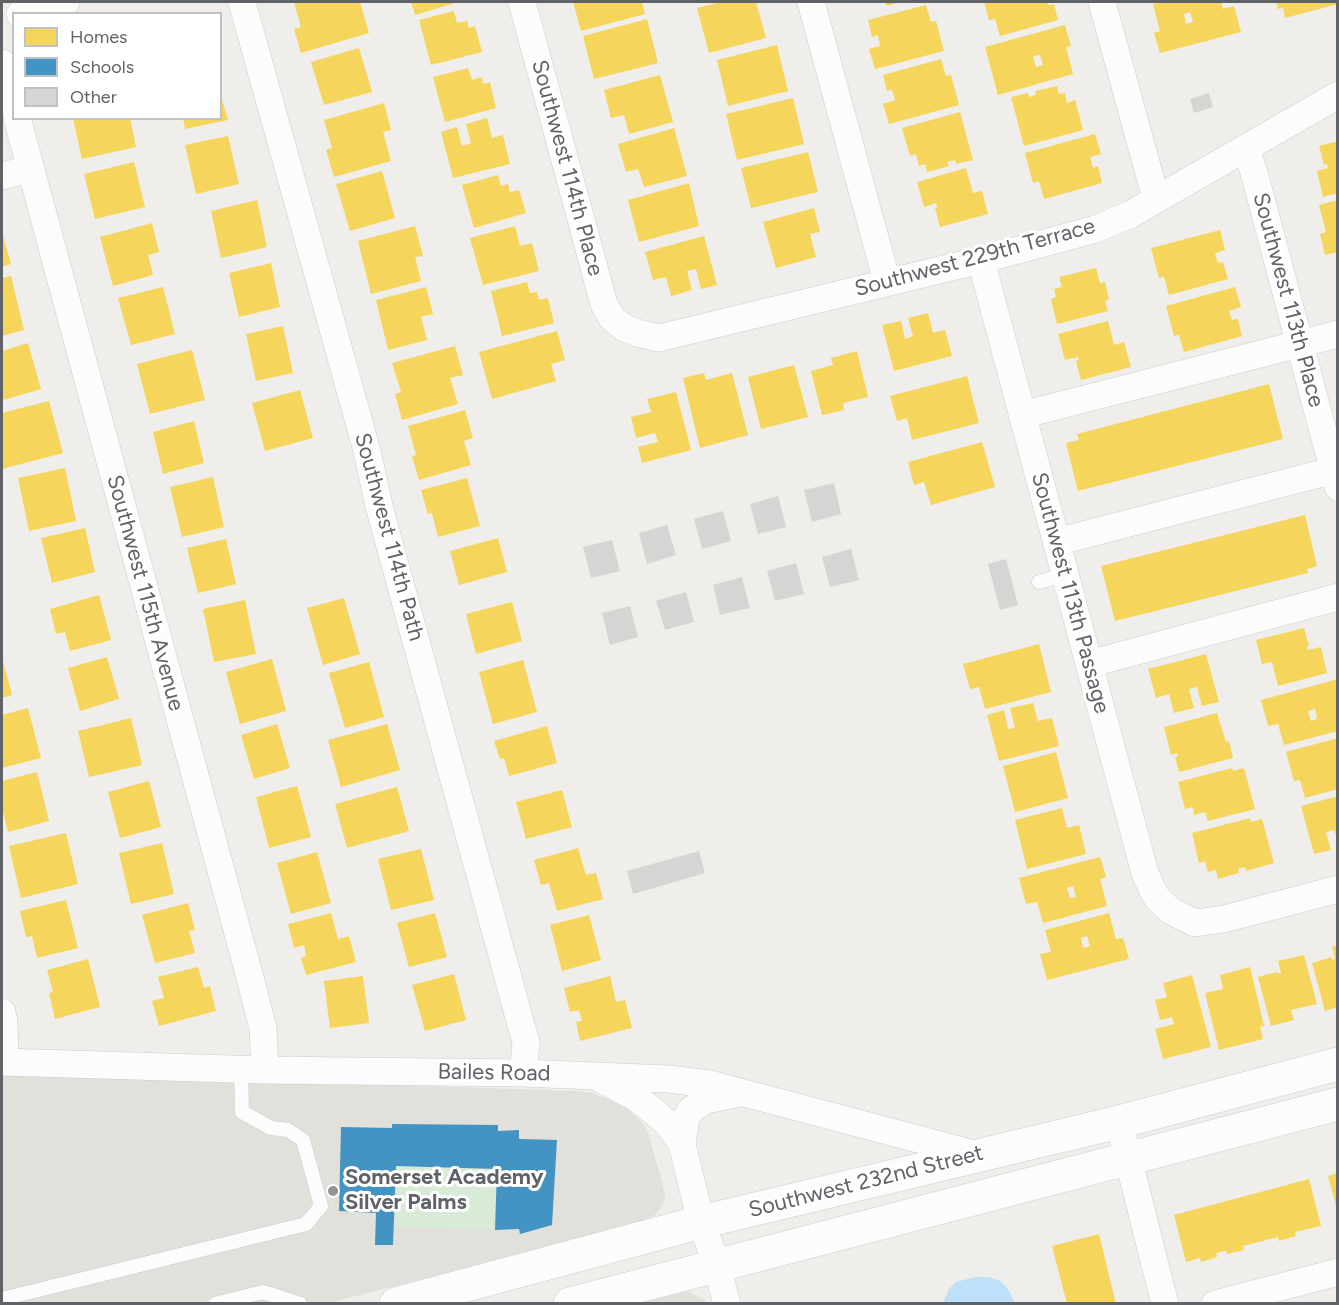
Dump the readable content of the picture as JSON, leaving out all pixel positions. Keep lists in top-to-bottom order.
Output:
{
  "streets": {
    "street": [
      "Southwest 114th Place",
      "Southwest 229th Terrace",
      "Southwest 113th Place",
      "Southwest 114th Path",
      "Southwest 115th Avenue",
      "Southwest 113th Passage",
      "Bailes Road",
      "Southwest 232nd Street"
    ]
  },
  "crossings": [
    ["Southwest 114th Place", "Southwest 229th Terrace"],
    ["Southwest 229th Terrace", "Southwest 113th Place"],
    ["Southwest 229th Terrace", "Southwest 113th Passage"],
    ["Southwest 114th Path", "Bailes Road"],
    ["Southwest 115th Avenue", "Bailes Road"],
    ["Bailes Road", "Southwest 232nd Street"]
  ],
  "places": ["Somerset Academy Silver Palms"],
  "legend": ["Homes", "Schools", "Other"]
}
